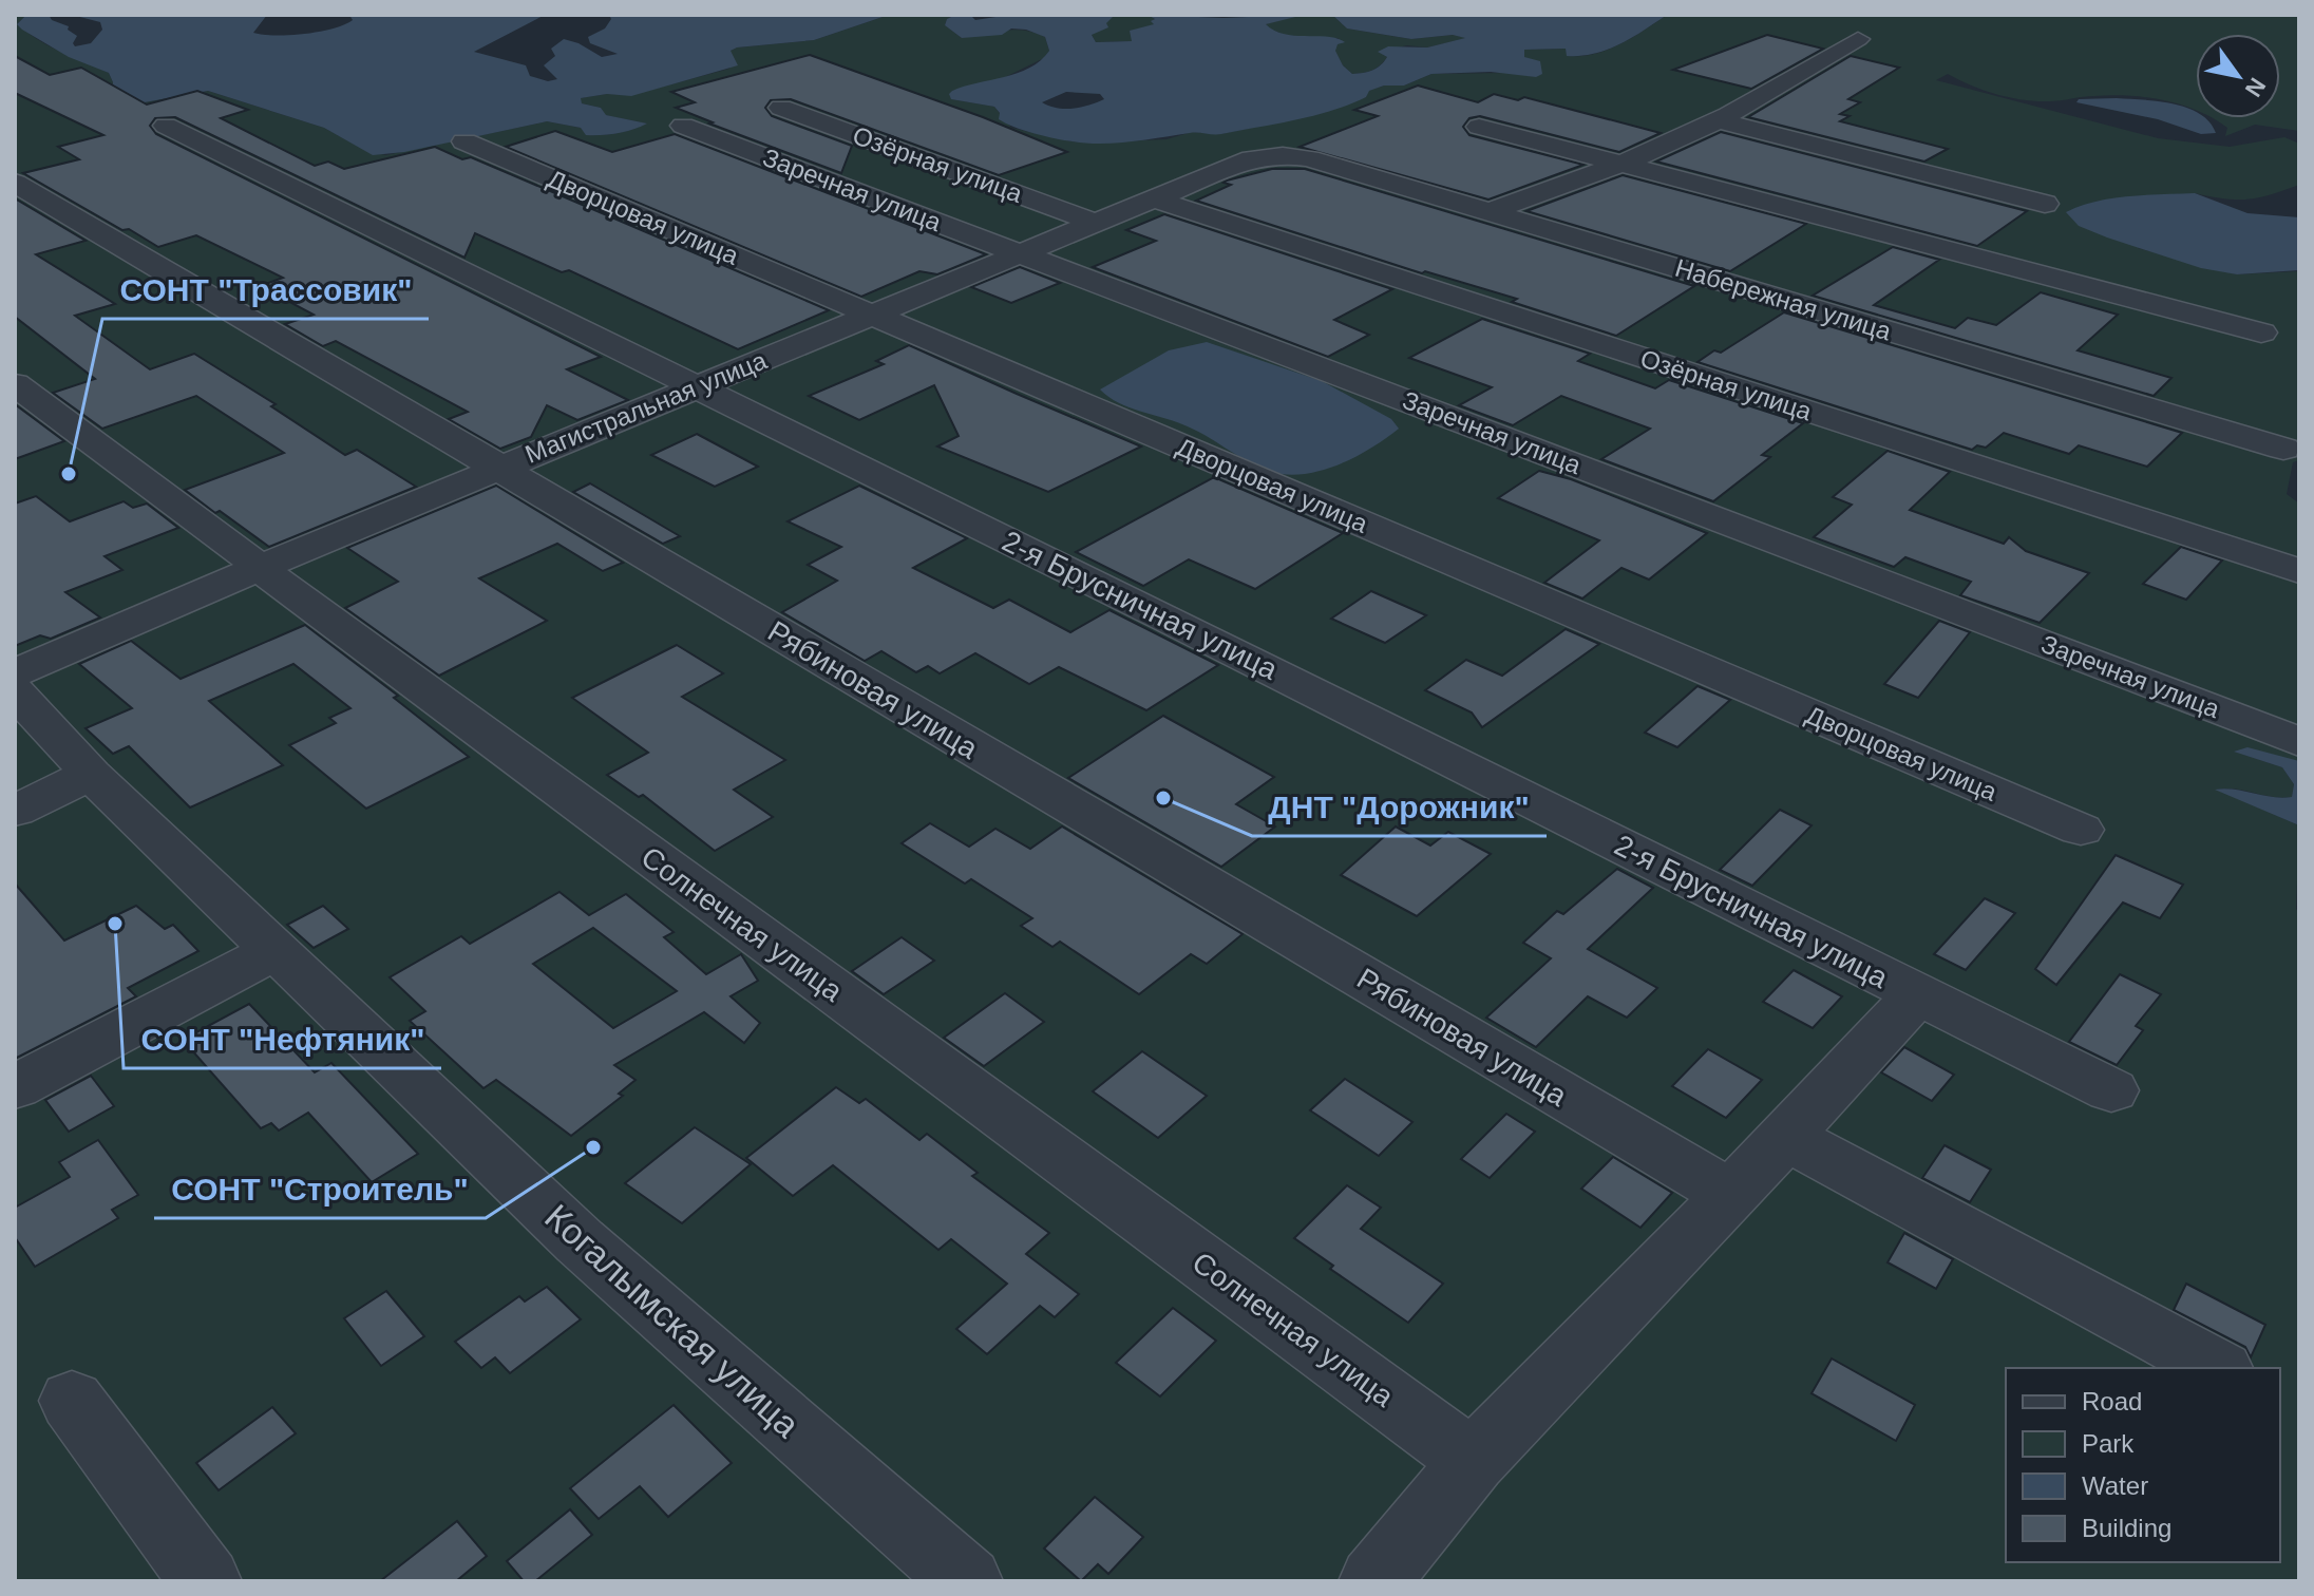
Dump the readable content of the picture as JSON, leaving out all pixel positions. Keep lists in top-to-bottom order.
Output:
{
  "streets": {
    "street": [
      "Озёрная улица",
      "Заречная улица",
      "Дворцовая улица",
      "Набережная улица",
      "Магистральная улица",
      "2-я Брусничная улица",
      "Рябиновая улица",
      "Солнечная улица",
      "Когалымская улица"
    ]
  },
  "crossings": [
    ["Озёрная улица", "Магистральная улица"],
    ["Заречная улица", "Магистральная улица"],
    ["Дворцовая улица", "Магистральная улица"],
    ["Набережная улица", "Магистральная улица"],
    ["Магистральная улица", "2-я Брусничная улица"],
    ["Магистральная улица", "Рябиновая улица"],
    ["Магистральная улица", "Солнечная улица"]
  ],
  "places": [
    "СОНТ \"Трассовик\"",
    "ДНТ \"Дорожник\"",
    "СОНТ \"Нефтяник\"",
    "СОНТ \"Строитель\""
  ],
  "legend": [
    "Road",
    "Park",
    "Water",
    "Building"
  ],
  "north": "bottom right"
}
